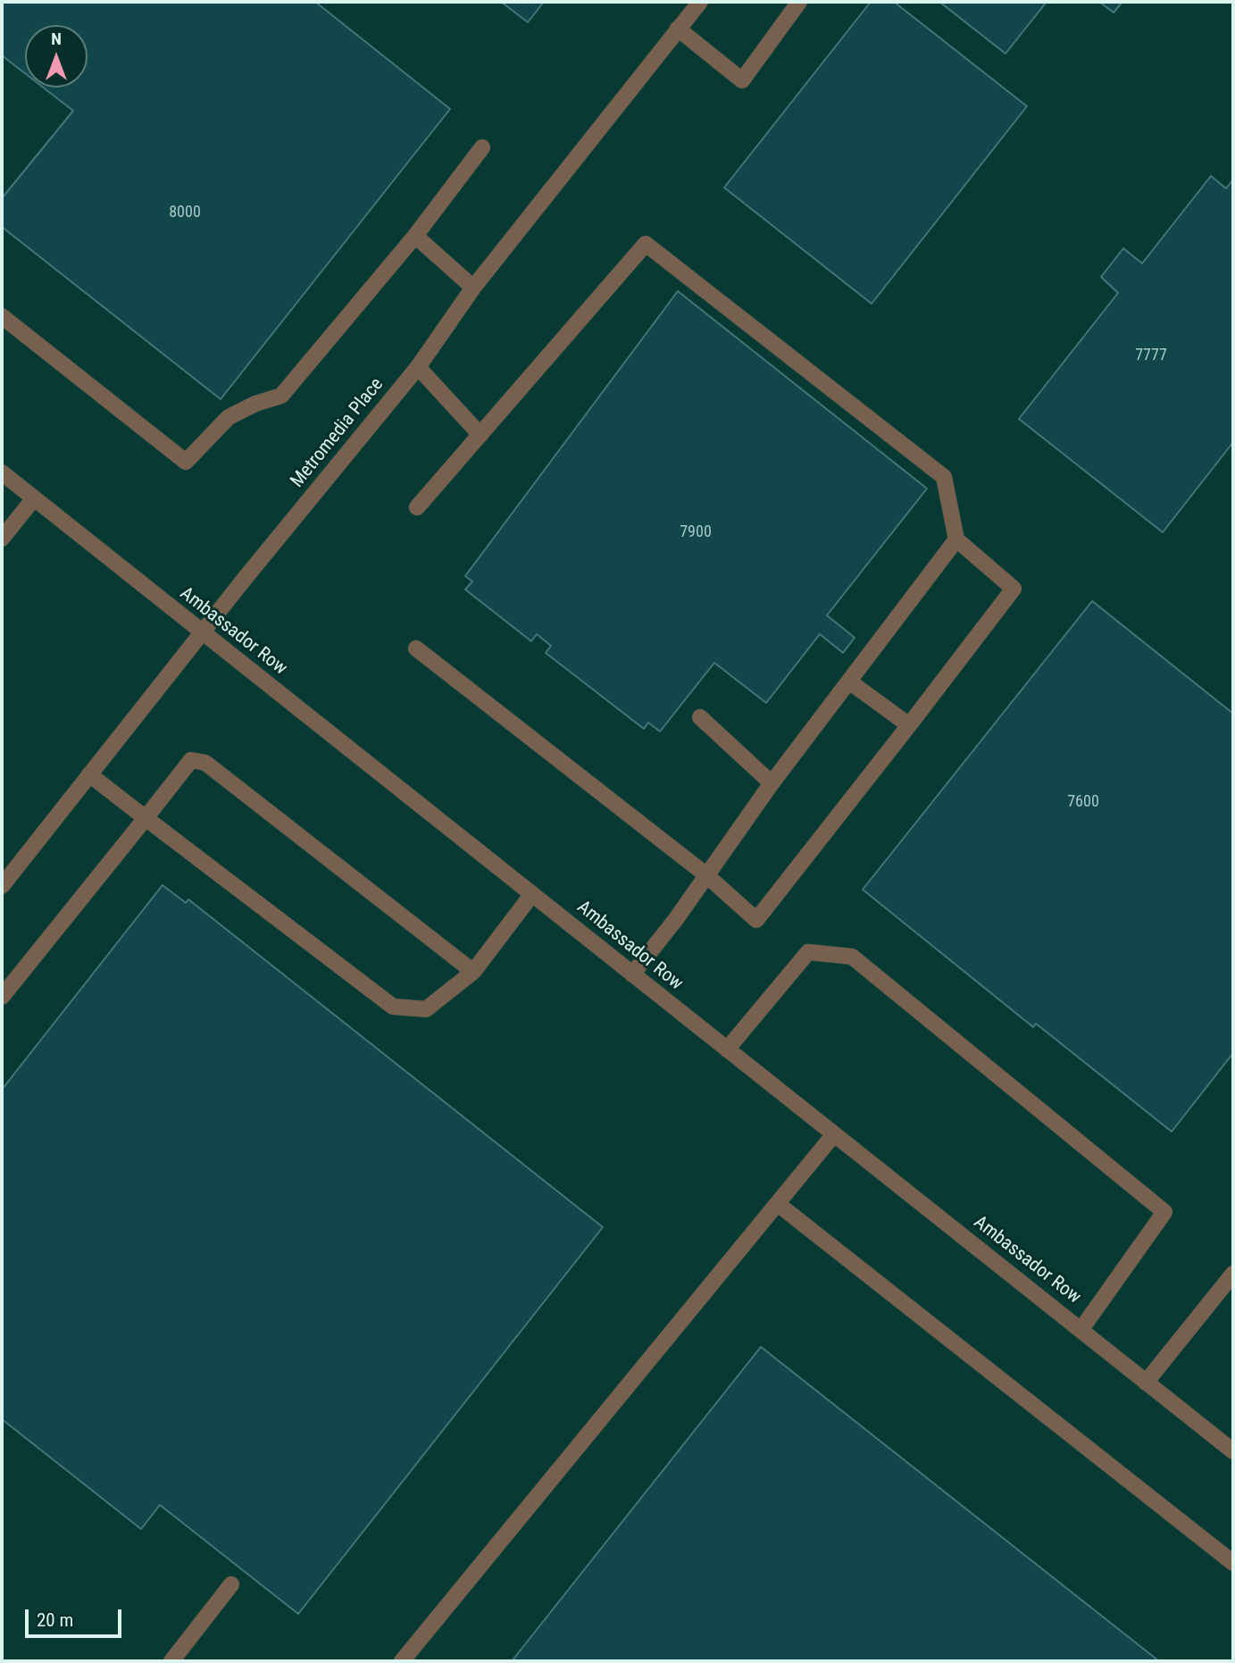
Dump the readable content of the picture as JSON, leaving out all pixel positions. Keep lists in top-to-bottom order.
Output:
{
  "streets": {
    "street": ["Metromedia Place", "Ambassador Row"]
  },
  "crossings": [
    ["Metromedia Place", "Ambassador Row"]
  ],
  "house_numbers": [
    "8000",
    "7777",
    "7900",
    "7600"
  ],
  "scale_bar": "20 m",
  "north": "top"
}
